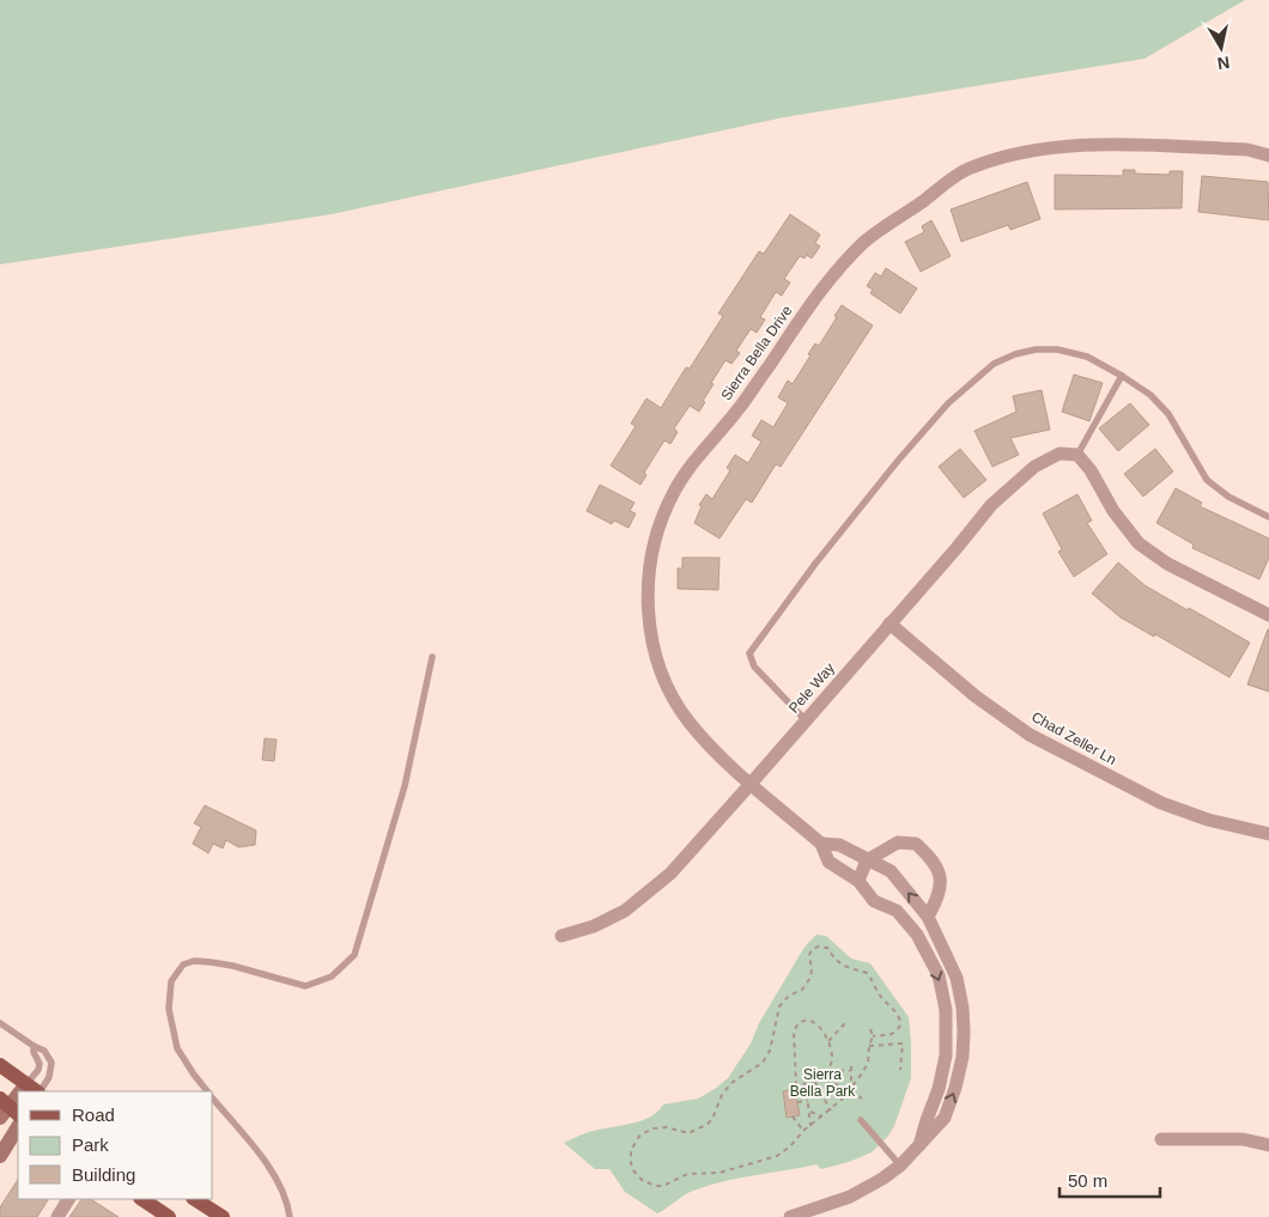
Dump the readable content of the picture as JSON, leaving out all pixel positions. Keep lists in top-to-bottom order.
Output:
{
  "streets": {
    "street": ["Sierra Bella Drive", "Pele Way", "Chad Zeller Ln"]
  },
  "crossings": [
    ["Sierra Bella Drive", "Pele Way"],
    ["Pele Way", "Chad Zeller Ln"]
  ],
  "parks": ["Sierra Bella Park"],
  "legend": ["Road", "Park", "Building"],
  "scale_bar": "50 m",
  "north": "bottom"
}
